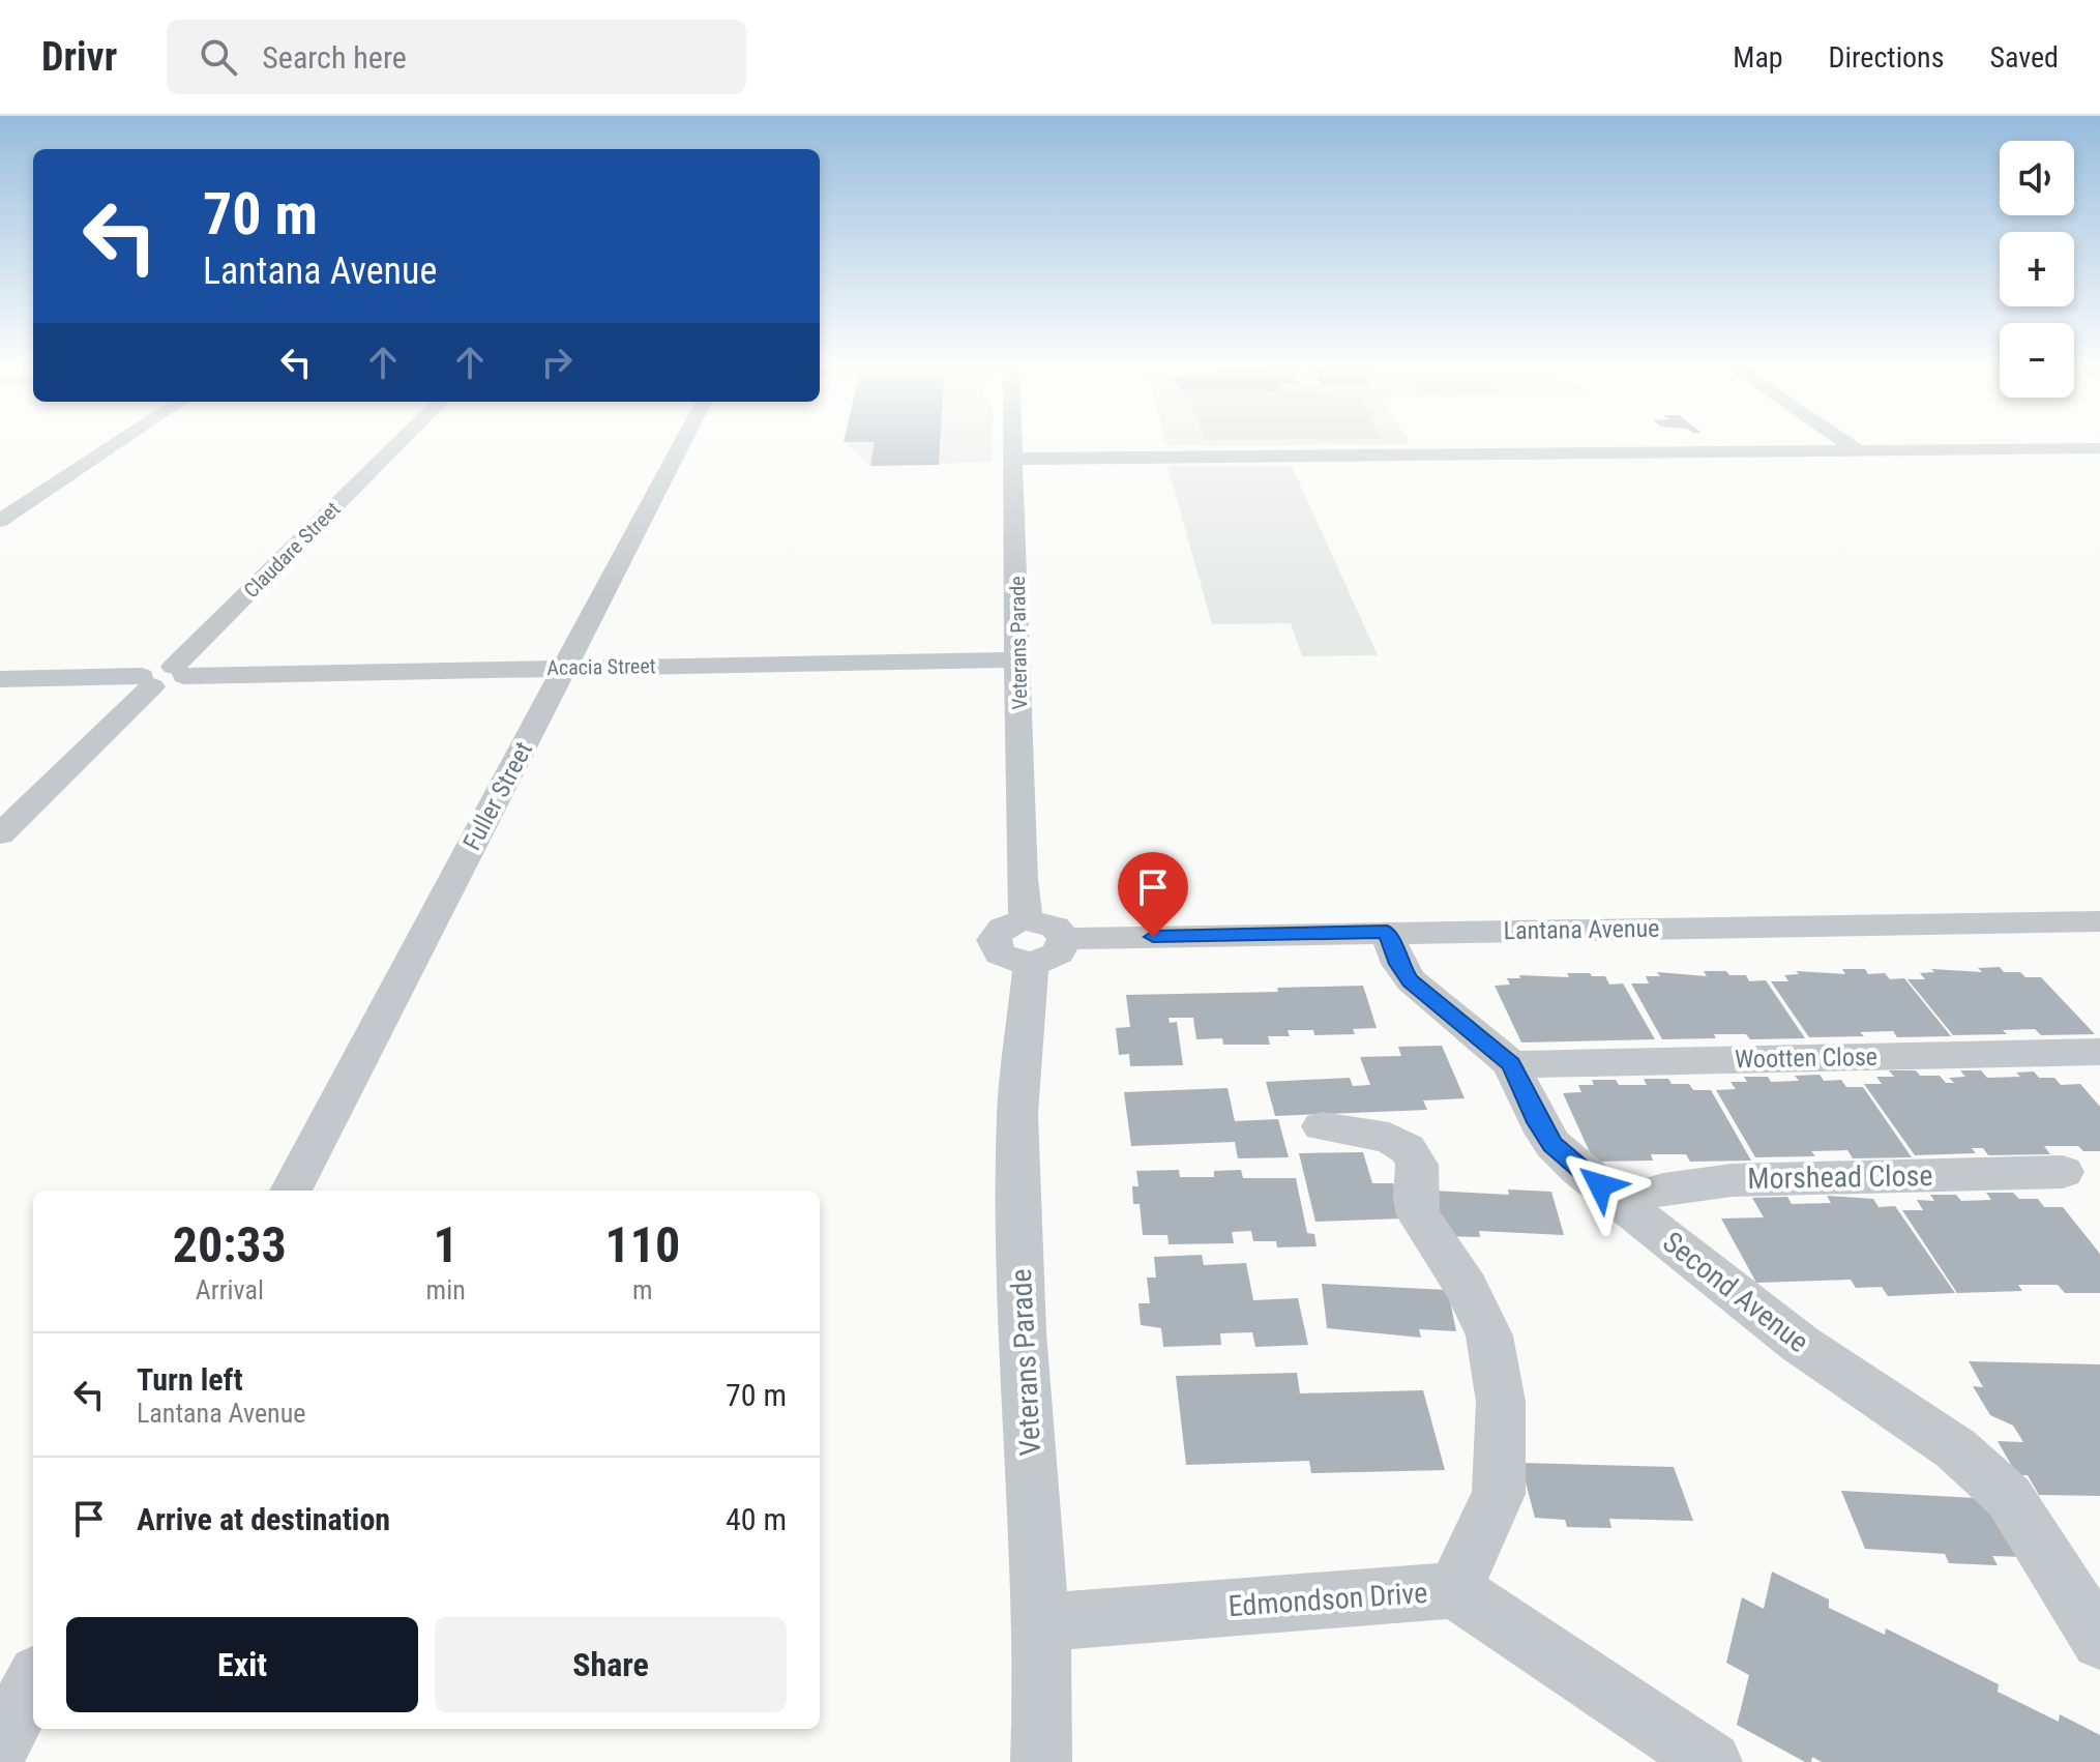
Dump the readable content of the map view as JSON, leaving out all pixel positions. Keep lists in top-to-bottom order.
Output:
{
  "streets": {
    "street": [
      "Claudare Street",
      "Veterans Parade",
      "Acacia Street",
      "Fuller Street",
      "Lantana Avenue",
      "Wootten Close",
      "Morshead Close",
      "Second Avenue",
      "Edmondson Drive"
    ]
  },
  "crossings": [
    ["Claudare Street", "Acacia Street"],
    ["Veterans Parade", "Acacia Street"],
    ["Veterans Parade", "Lantana Avenue"],
    ["Veterans Parade", "Edmondson Drive"],
    ["Acacia Street", "Fuller Street"],
    ["Lantana Avenue", "Second Avenue"],
    ["Wootten Close", "Second Avenue"],
    ["Morshead Close", "Second Avenue"]
  ],
  "page": {
    "header": "Drivr",
    "search": "Search here",
    "nav": ["Map", "Directions", "Saved"],
    "map_buttons": ["+", "−"],
    "turn": ["70 m", "Lantana Avenue"],
    "eta": [
      "20:33",
      "Arrival",
      "1",
      "min",
      "110",
      "m"
    ],
    "list": [
      {
        "name": "Turn left",
        "note": "Lantana Avenue",
        "value": "70 m"
      },
      {
        "name": "Arrive at destination",
        "value": "40 m"
      }
    ],
    "buttons": ["Exit", "Share"]
  }
}
